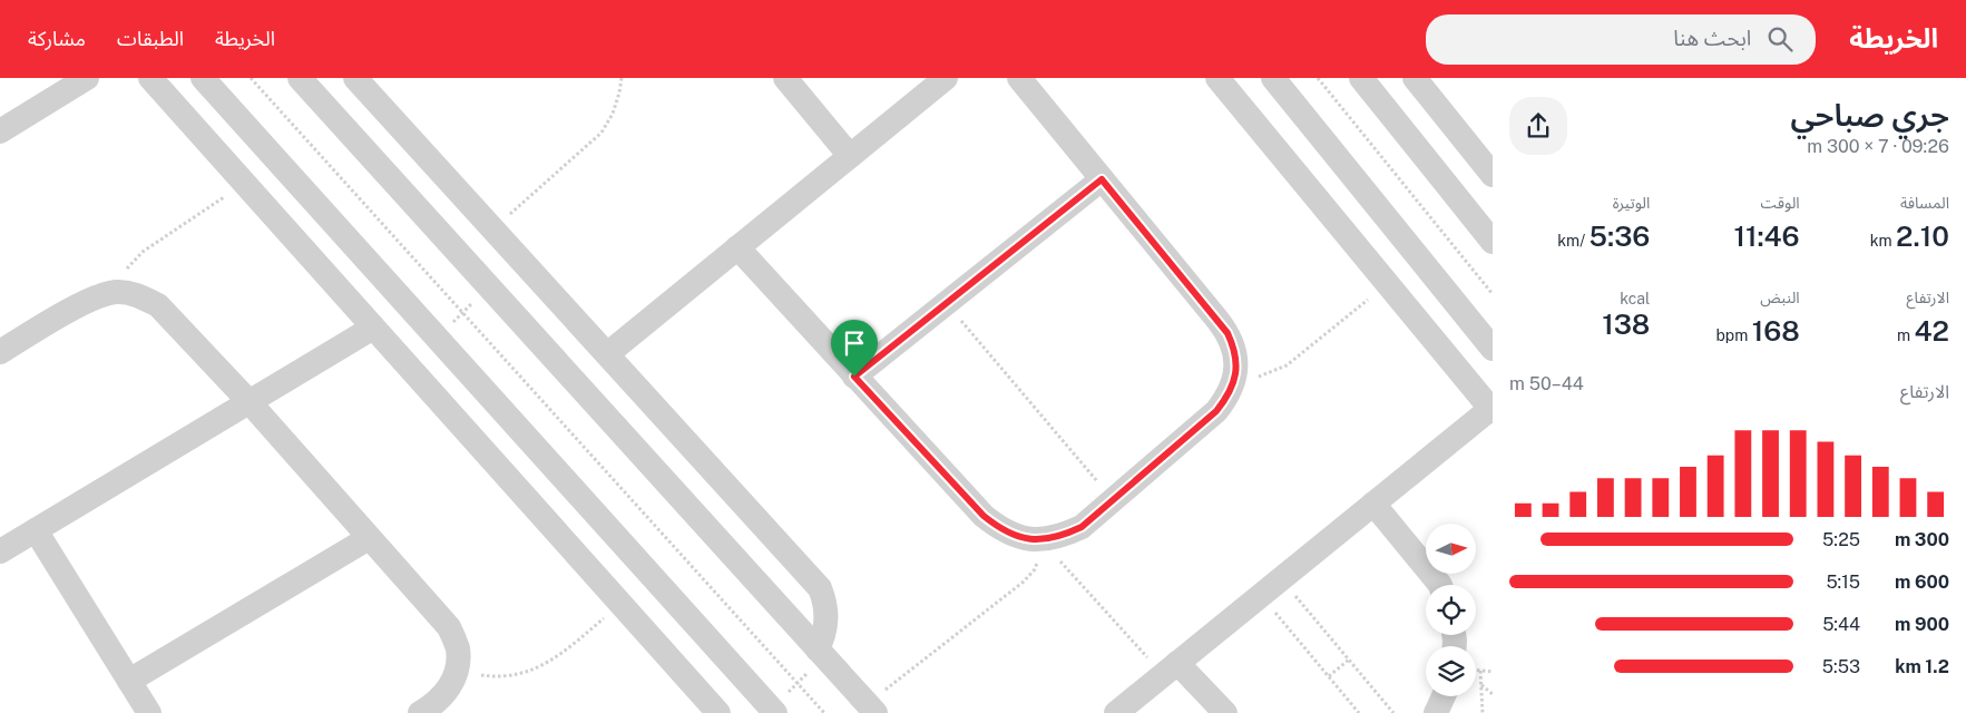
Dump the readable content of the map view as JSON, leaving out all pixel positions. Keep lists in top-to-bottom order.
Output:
{
  "north": "right",
  "page": {
    "header": "الخريطة",
    "search": "ابحث هنا",
    "nav": ["الخريطة", "الطبقات", "مشاركة"],
    "heading": ["جري صباحي", "09:26 · 7 × 300 m"],
    "stats": [
      ["المسافة", "2.10 km"],
      ["الوقت", "11:46"],
      ["الوتيرة", "5:36 /km"],
      ["الارتفاع", "42 m"],
      ["النبض", "168 bpm"],
      ["kcal", "138"]
    ],
    "chart": ["الارتفاع", "44–50 m"],
    "list": [
      {
        "name": "300 m",
        "note": "5:25"
      },
      {
        "name": "600 m",
        "note": "5:15"
      },
      {
        "name": "900 m",
        "note": "5:44"
      },
      {
        "name": "1.2 km",
        "note": "5:53"
      }
    ]
  }
}
